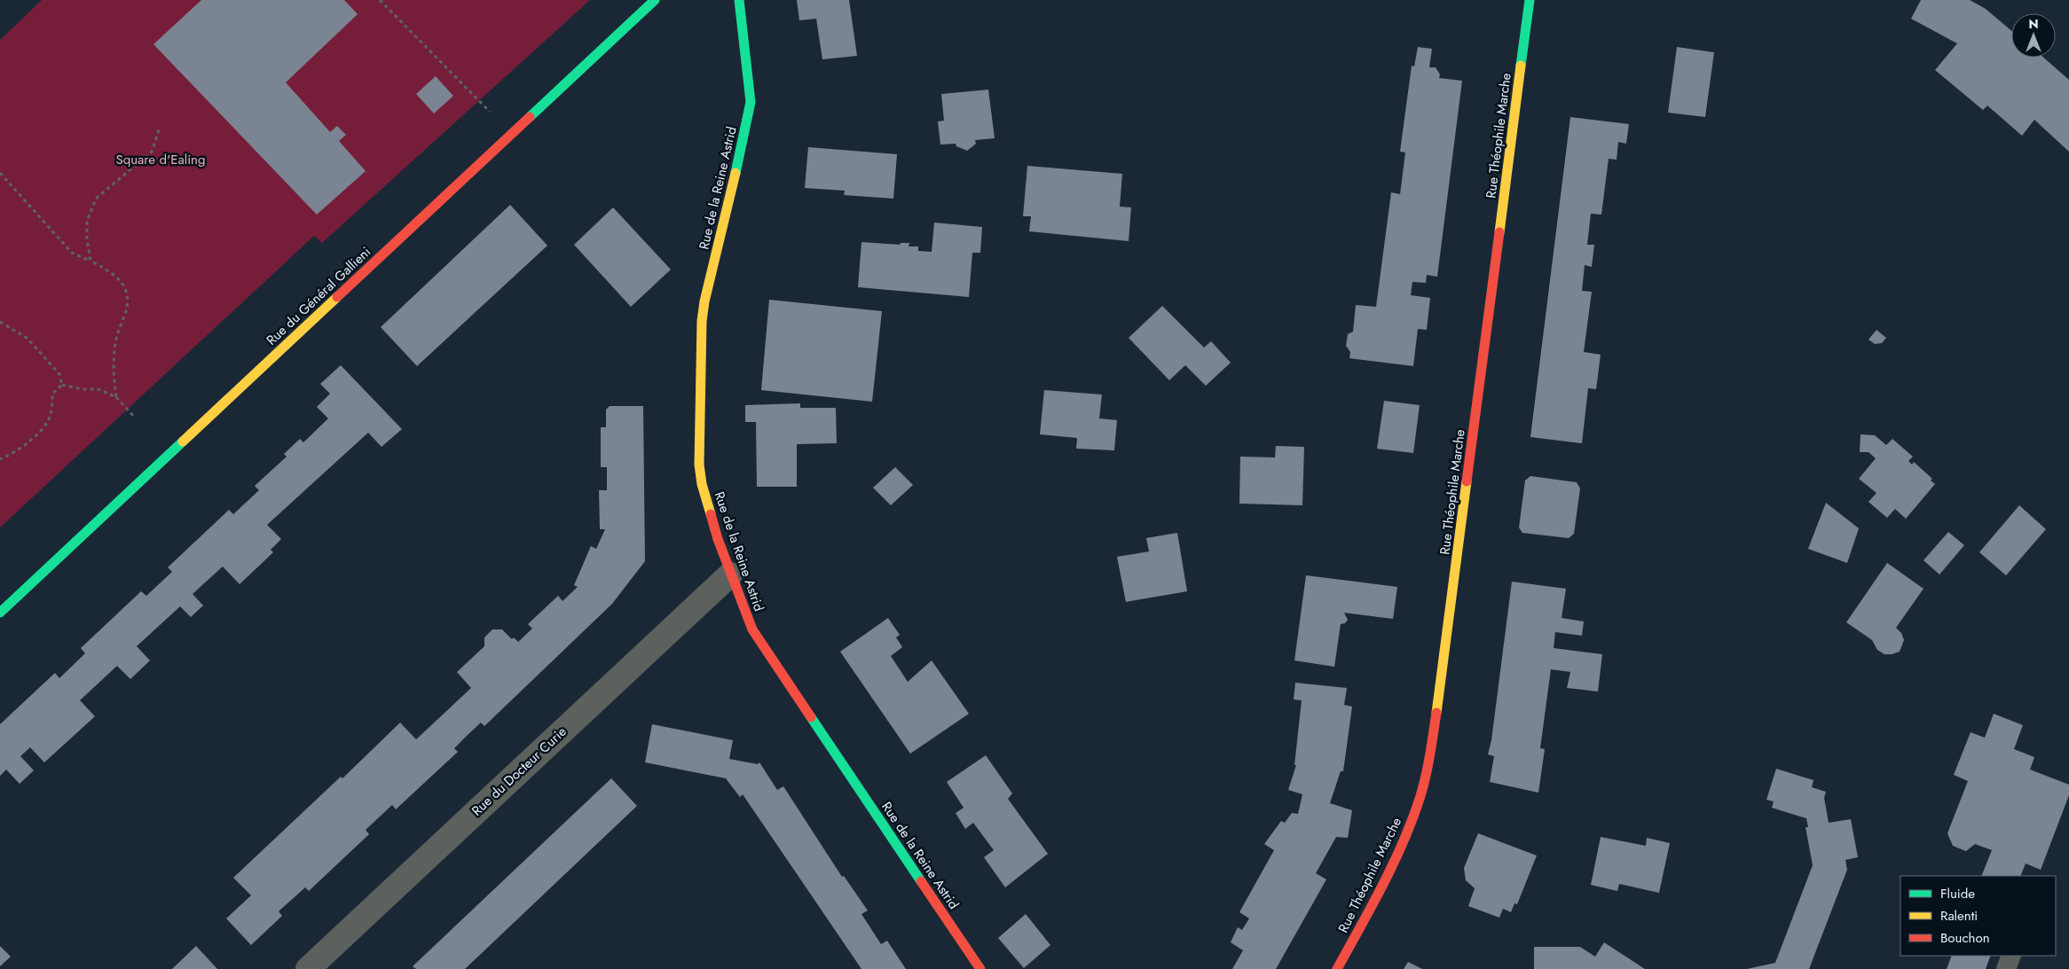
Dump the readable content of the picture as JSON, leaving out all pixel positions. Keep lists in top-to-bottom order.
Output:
{
  "streets": {
    "street": [
      "Rue Théophile Marche",
      "Rue de la Reine Astrid",
      "Rue du Général Gallieni",
      "Rue du Docteur Curie"
    ]
  },
  "crossings": [
    ["Rue de la Reine Astrid", "Rue du Docteur Curie"]
  ],
  "parks": ["Square d'Ealing"],
  "legend": ["Fluide", "Ralenti", "Bouchon"],
  "north": "top"
}
